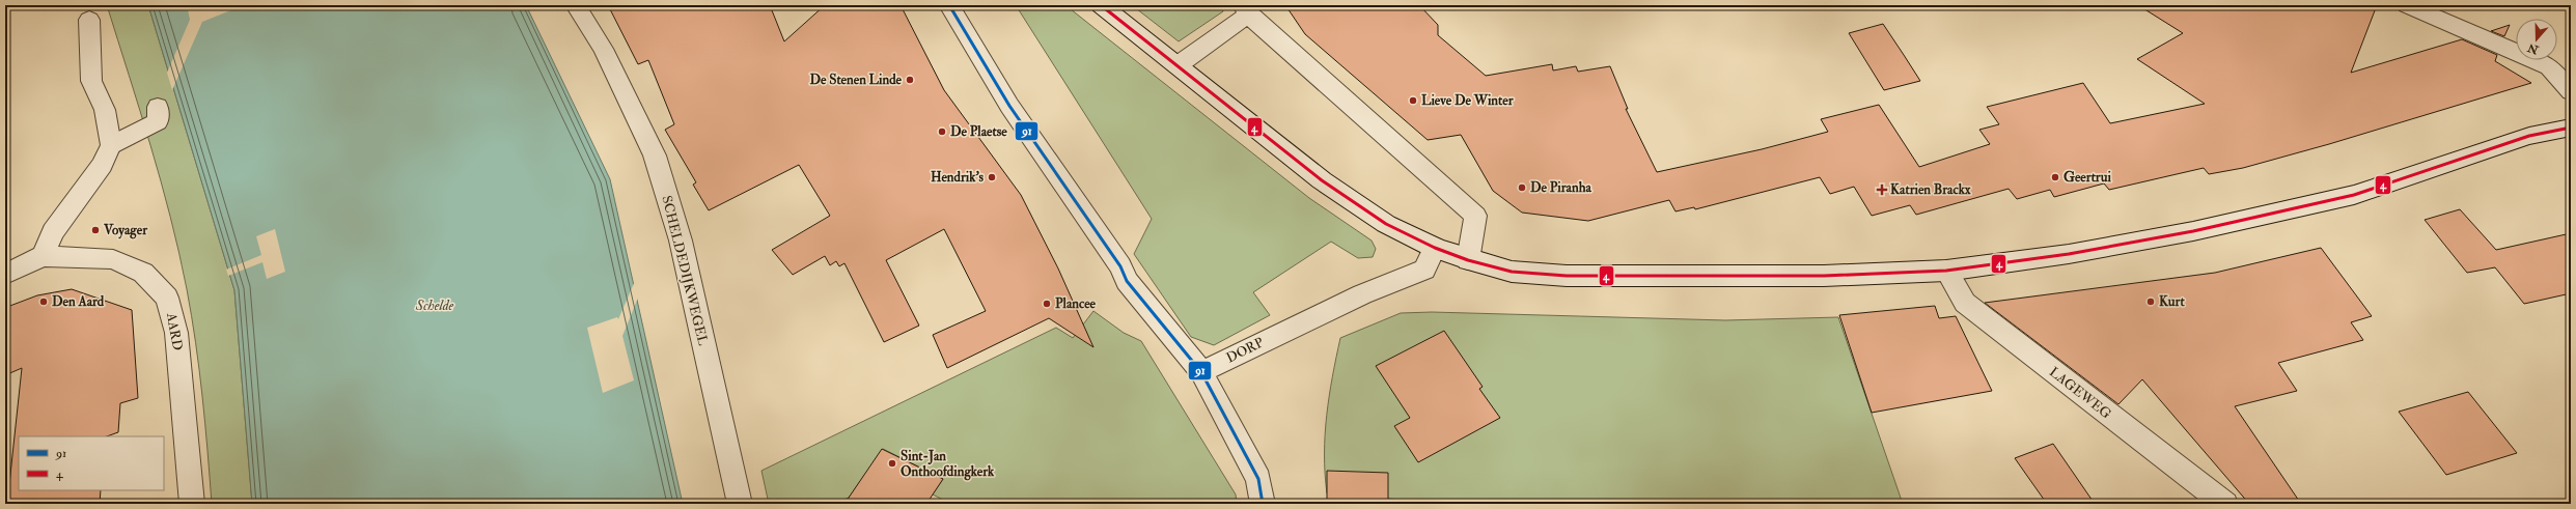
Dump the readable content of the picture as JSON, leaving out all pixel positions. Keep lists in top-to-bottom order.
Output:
{
  "streets": {
    "street": [
      "SCHELDEDIJKWEGEL",
      "AARD",
      "DORP",
      "LAGEWEG"
    ]
  },
  "water": ["Schelde"],
  "places": {
    "other": [
      "De Stenen Linde",
      "Lieve De Winter",
      "De Plaetse",
      "Hendrik's",
      "Geertrui",
      "De Piranha",
      "Voyager",
      "Den Aard",
      "Kurt",
      "Plancee",
      "Sint-Jan Onthoofdingkerk"
    ],
    "health": ["Katrien Brackx"]
  },
  "lines": ["transit line 91", "transit line 4"],
  "legend": ["91", "4"],
  "north": "bottom"
}
